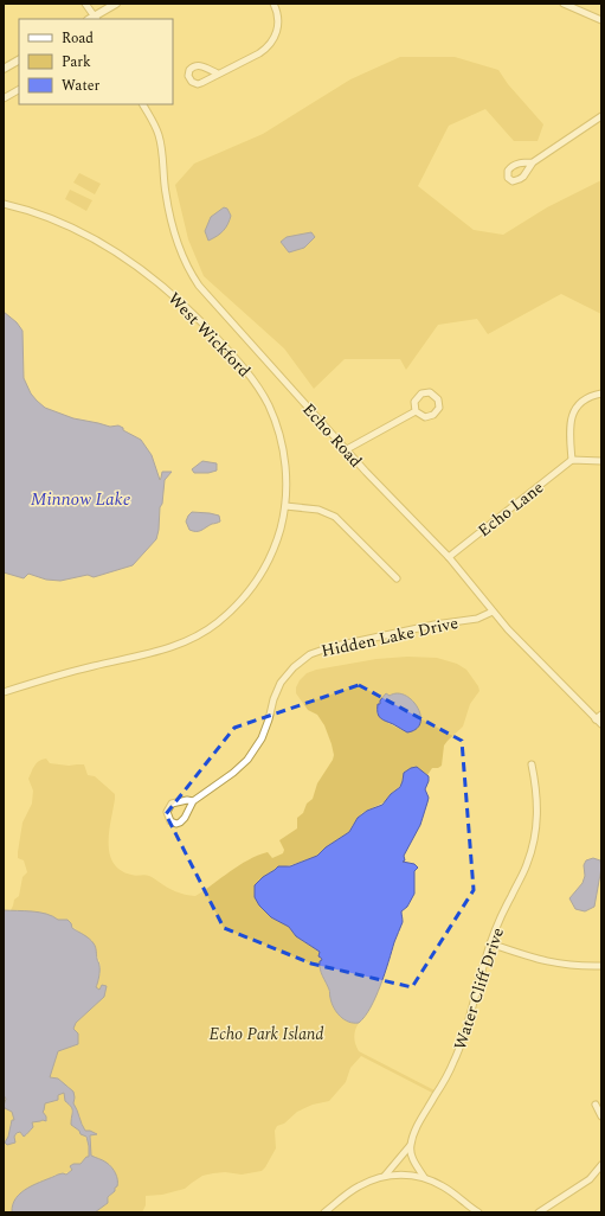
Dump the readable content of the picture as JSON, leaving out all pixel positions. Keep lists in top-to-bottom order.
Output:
{
  "streets": {
    "street": [
      "West Wickford",
      "Echo Road",
      "Echo Lane",
      "Hidden Lake Drive",
      "Water Cliff Drive"
    ]
  },
  "crossings": [
    ["Echo Road", "Echo Lane"],
    ["Echo Road", "Hidden Lake Drive"]
  ],
  "water": ["Minnow Lake"],
  "parks": ["Echo Park Island"],
  "legend": ["Road", "Park", "Water"]
}
